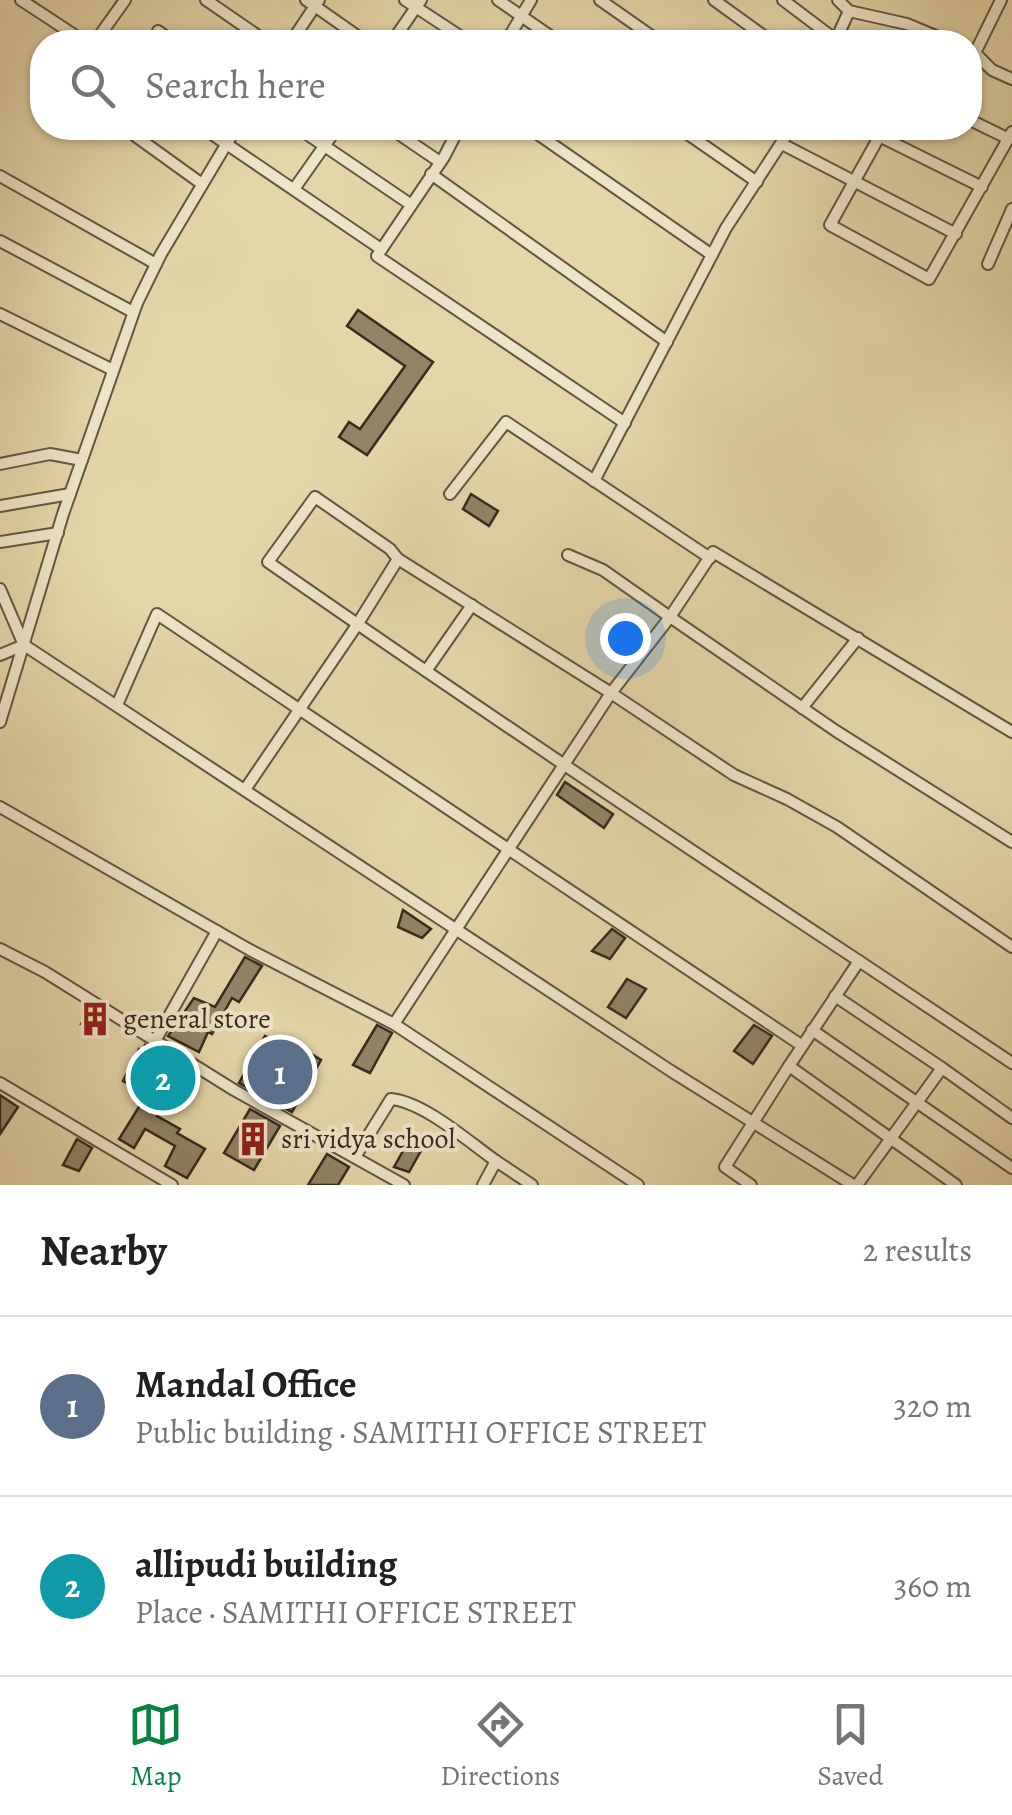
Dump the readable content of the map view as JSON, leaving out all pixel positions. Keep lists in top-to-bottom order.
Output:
{
  "places": {
    "building": ["general store", "sri vidya school"]
  },
  "page": {
    "search": "Search here",
    "pins": ["1", "2"],
    "heading": ["Nearby", "2 results"],
    "list": [
      {
        "mark": "1",
        "name": "Mandal Office",
        "note": "Public building · SAMITHI OFFICE STREET",
        "value": "320 m"
      },
      {
        "mark": "2",
        "name": "allipudi building",
        "note": "Place · SAMITHI OFFICE STREET",
        "value": "360 m"
      }
    ],
    "nav": ["Map", "Directions", "Saved"]
  }
}
